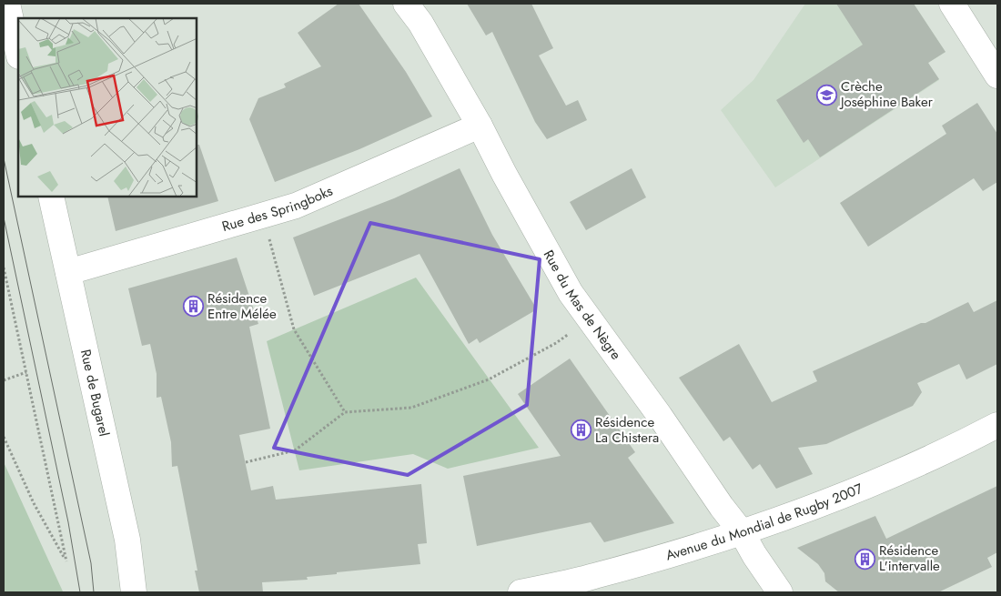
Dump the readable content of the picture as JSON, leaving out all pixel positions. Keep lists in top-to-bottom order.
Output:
{
  "streets": {
    "street": [
      "Rue des Springboks",
      "Rue du Mas de Nègre",
      "Rue de Bugarel",
      "Avenue du Mondial de Rugby 2007"
    ]
  },
  "crossings": [
    ["Rue des Springboks", "Rue du Mas de Nègre"],
    ["Rue des Springboks", "Rue de Bugarel"],
    ["Rue du Mas de Nègre", "Avenue du Mondial de Rugby 2007"]
  ],
  "places": {
    "school or university": ["Crèche Joséphine Baker"],
    "building": ["Résidence Entre Mélée", "Résidence La Chistera", "Résidence L'intervalle"]
  }
}
